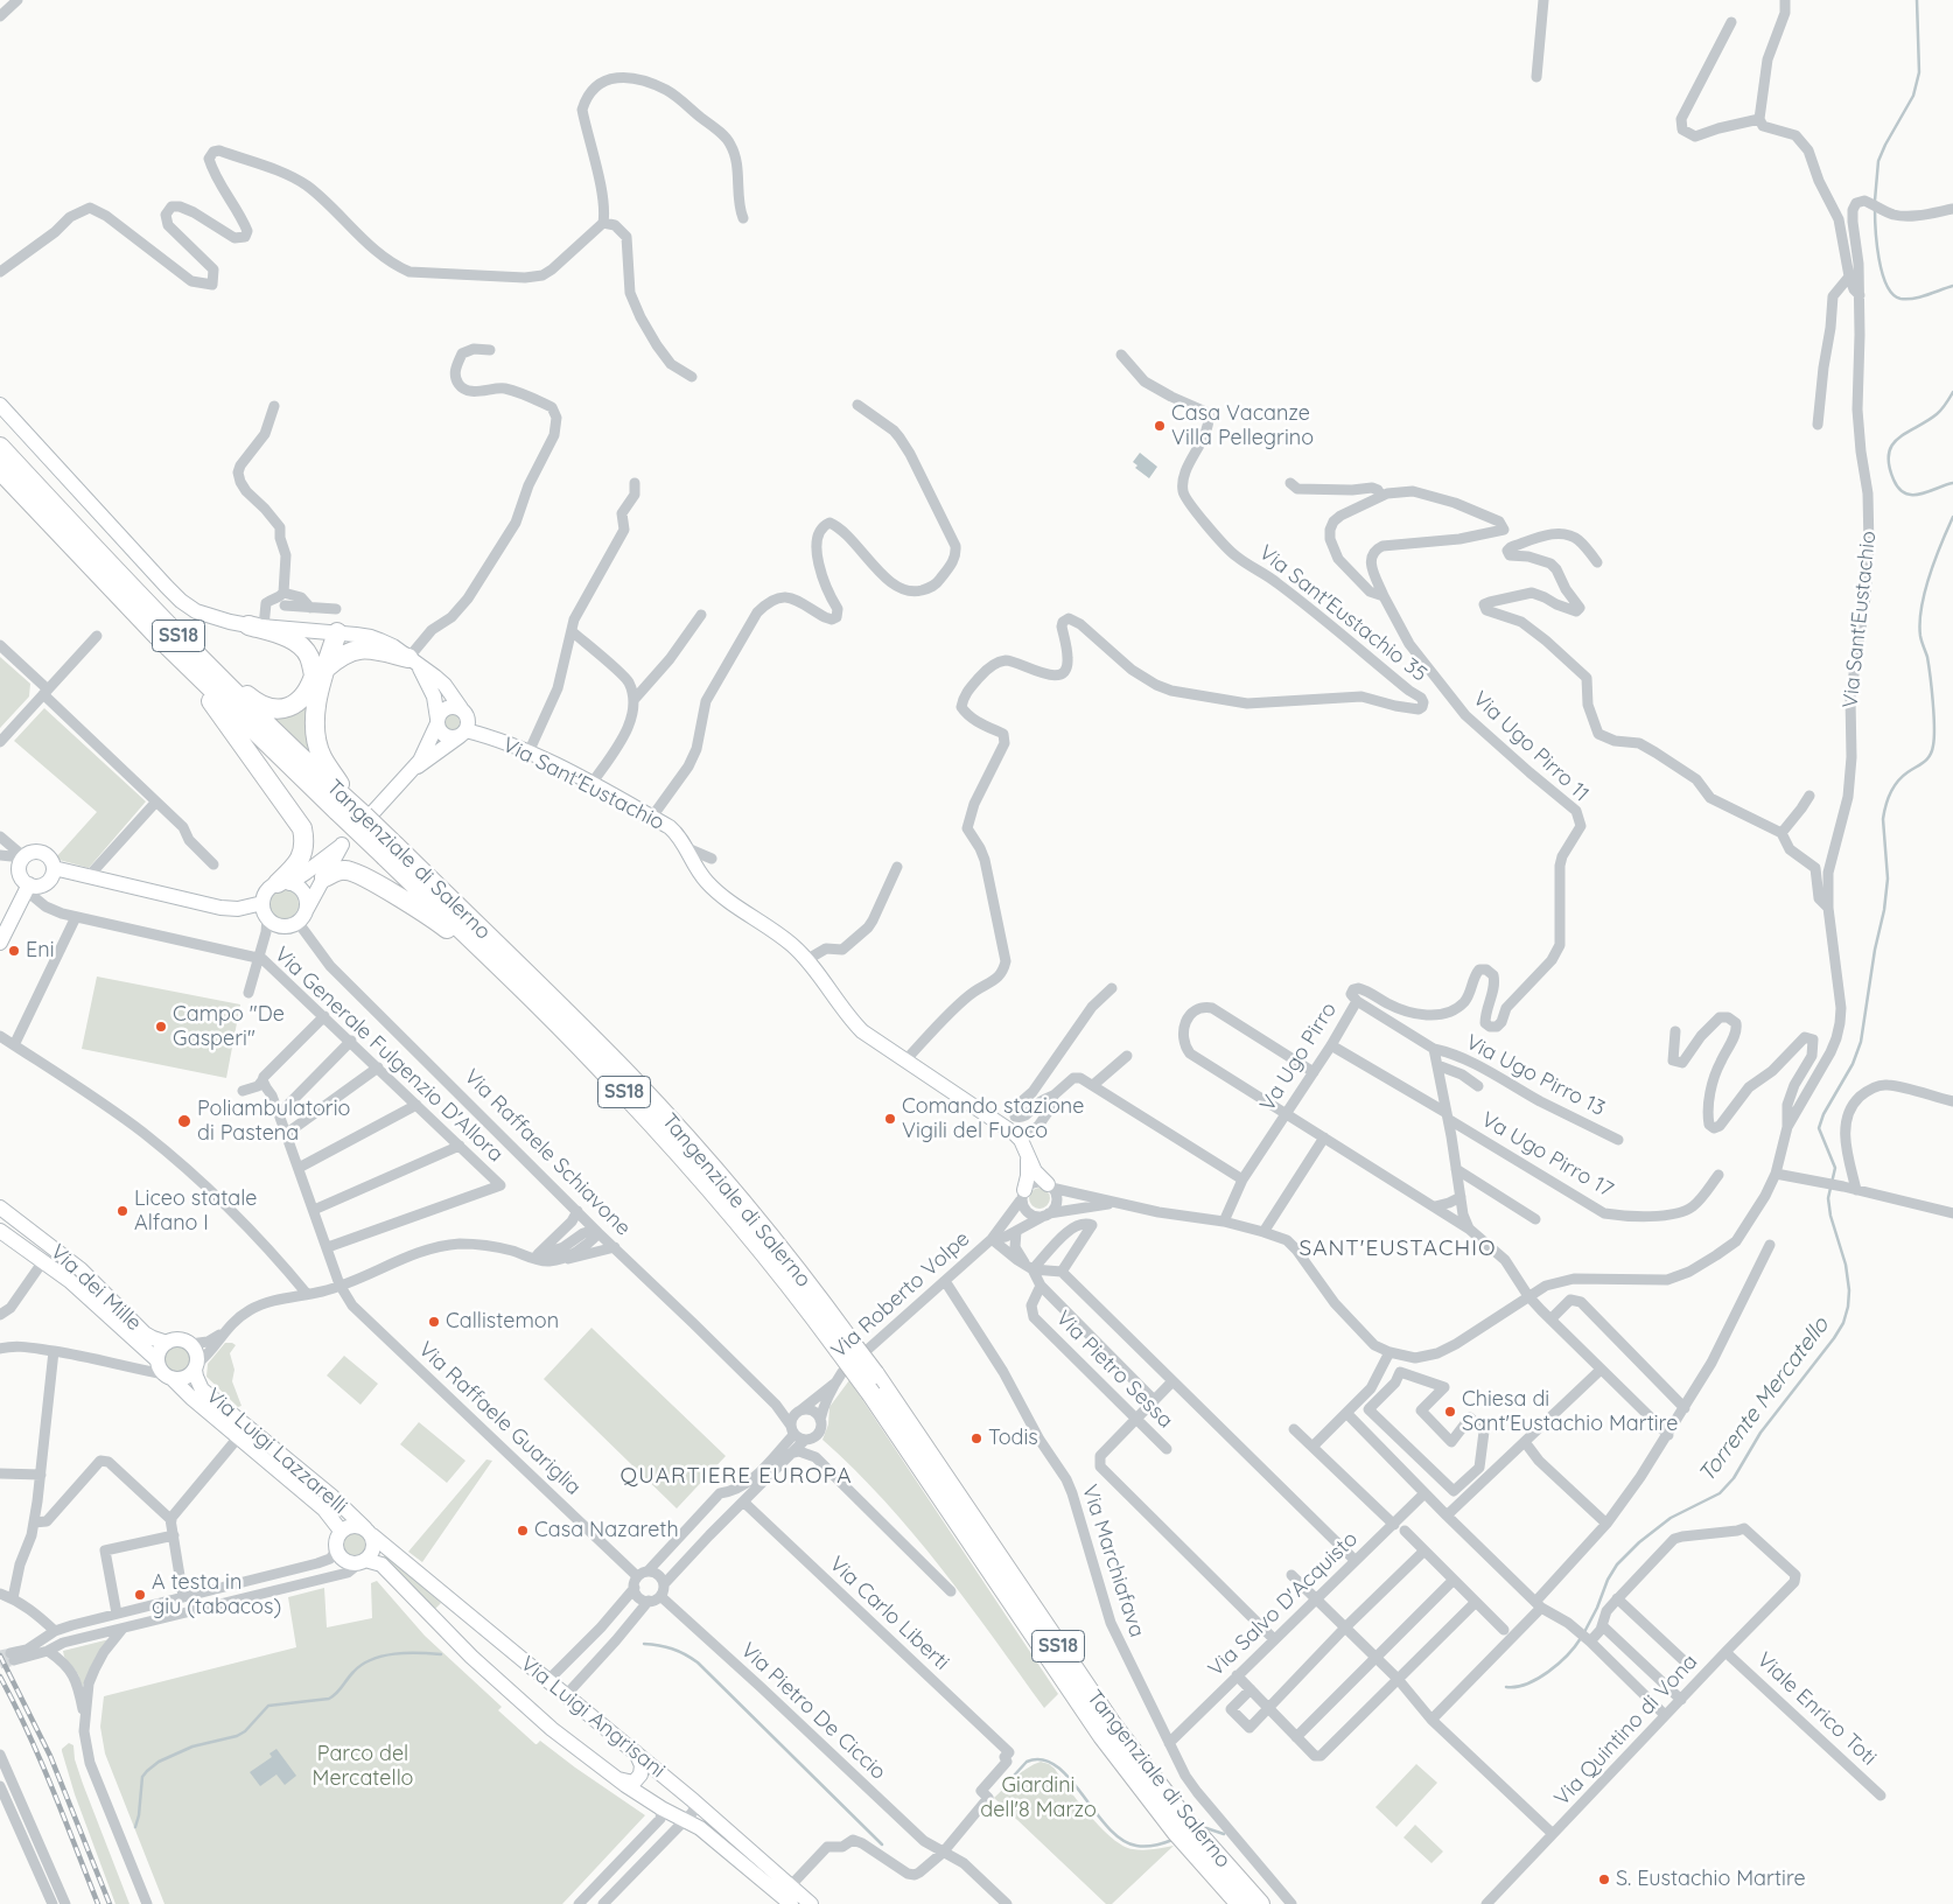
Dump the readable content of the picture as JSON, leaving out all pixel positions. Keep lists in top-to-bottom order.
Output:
{
  "streets": {
    "highway": ["SS18", "Tangenziale di Salerno"],
    "street": [
      "Via Sant'Eustachio 35",
      "Via Sant'Eustachio",
      "Via Ugo Pirro 11",
      "Via Generale Fulgenzio D'Allora",
      "Va Ugo Pirro",
      "Via Ugo Pirro 13",
      "Via Raffaele Schiavone",
      "Va Ugo Pirro 17",
      "Via dei Mille",
      "Via Roberto Volpe",
      "Via Pietro Sessa",
      "Via Raffaele Guariglia",
      "Via Luigi Lazzarelli",
      "Via Marchiafava",
      "Via Salvo D'Acquisto",
      "Via Carlo Liberti",
      "Viale Enrico Toti",
      "Via Pietro De Ciccio",
      "Via Luigi Angrisani",
      "Via Quintino di Vona"
    ]
  },
  "crossings": [
    ["Via Sant'Eustachio 35", "Via Sant'Eustachio"],
    ["Via Sant'Eustachio", "Tangenziale di Salerno"],
    ["Via Sant'Eustachio", "Va Ugo Pirro"],
    ["Via Sant'Eustachio", "Via Roberto Volpe"],
    ["Via Ugo Pirro 11", "Va Ugo Pirro"],
    ["Via Generale Fulgenzio D'Allora", "Via Raffaele Guariglia"],
    ["Va Ugo Pirro", "Via Ugo Pirro 13"],
    ["Va Ugo Pirro", "Va Ugo Pirro 17"],
    ["Via Raffaele Schiavone", "Via Roberto Volpe"],
    ["Via dei Mille", "Via Luigi Lazzarelli"],
    ["Via Roberto Volpe", "Via Marchiafava"],
    ["Via Raffaele Guariglia", "Via Pietro De Ciccio"],
    ["Via Luigi Lazzarelli", "Via Luigi Angrisani"],
    ["Via Marchiafava", "Via Salvo D'Acquisto"],
    ["Via Carlo Liberti", "Via Pietro De Ciccio"],
    ["Viale Enrico Toti", "Via Quintino di Vona"]
  ],
  "districts": ["SANT'EUSTACHIO", "QUARTIERE EUROPA"],
  "water": ["Torrente Mercatello"],
  "parks": ["Parco del Mercatello", "Giardini dell'8 Marzo"],
  "places": [
    "Casa Vacanze Villa Pellegrino",
    "Eni",
    "Campo \"De Gasperi\"",
    "Comando stazione Vigili del Fuoco",
    "Poliambulatorio di Pastena",
    "Liceo statale Alfano I",
    "Callistemon",
    "Chiesa di Sant'Eustachio Martire",
    "Todis",
    "Casa Nazareth",
    "A testa in giu (tabacos)",
    "S. Eustachio Martire"
  ]
}
